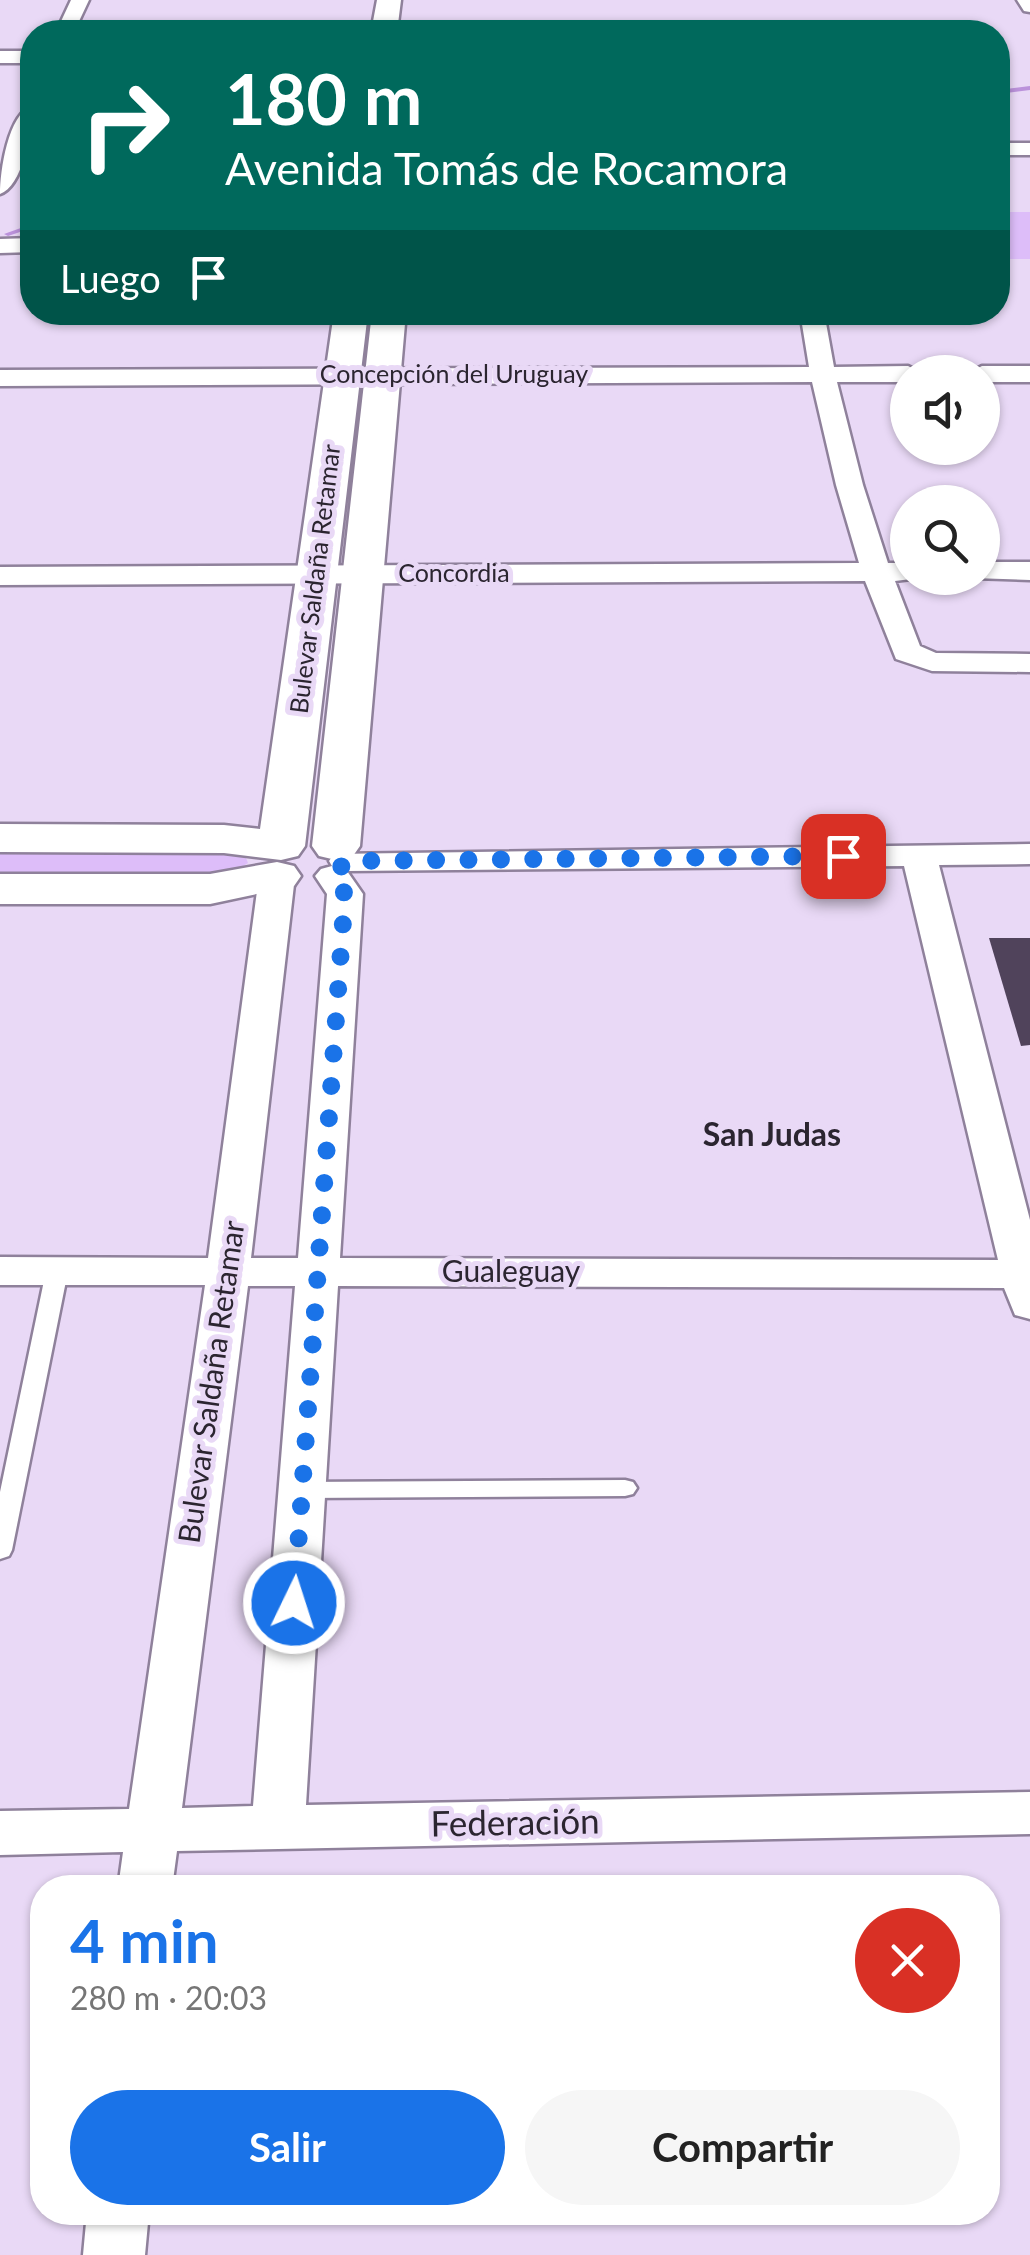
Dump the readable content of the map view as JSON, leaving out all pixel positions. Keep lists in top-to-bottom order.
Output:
{
  "streets": {
    "street": [
      "Concepción del Uruguay",
      "Concordia",
      "Bulevar Saldaña Retamar",
      "Gualeguay",
      "Federación"
    ]
  },
  "crossings": [
    ["Concepción del Uruguay", "Bulevar Saldaña Retamar"],
    ["Concordia", "Bulevar Saldaña Retamar"],
    ["Bulevar Saldaña Retamar", "Gualeguay"],
    ["Bulevar Saldaña Retamar", "Federación"]
  ],
  "districts": ["San Judas"],
  "page": {
    "turn": ["180 m", "Avenida Tomás de Rocamora"],
    "then": "Luego",
    "heading": ["4 min", "280 m · 20:03"],
    "buttons": ["Salir", "Compartir"]
  }
}
